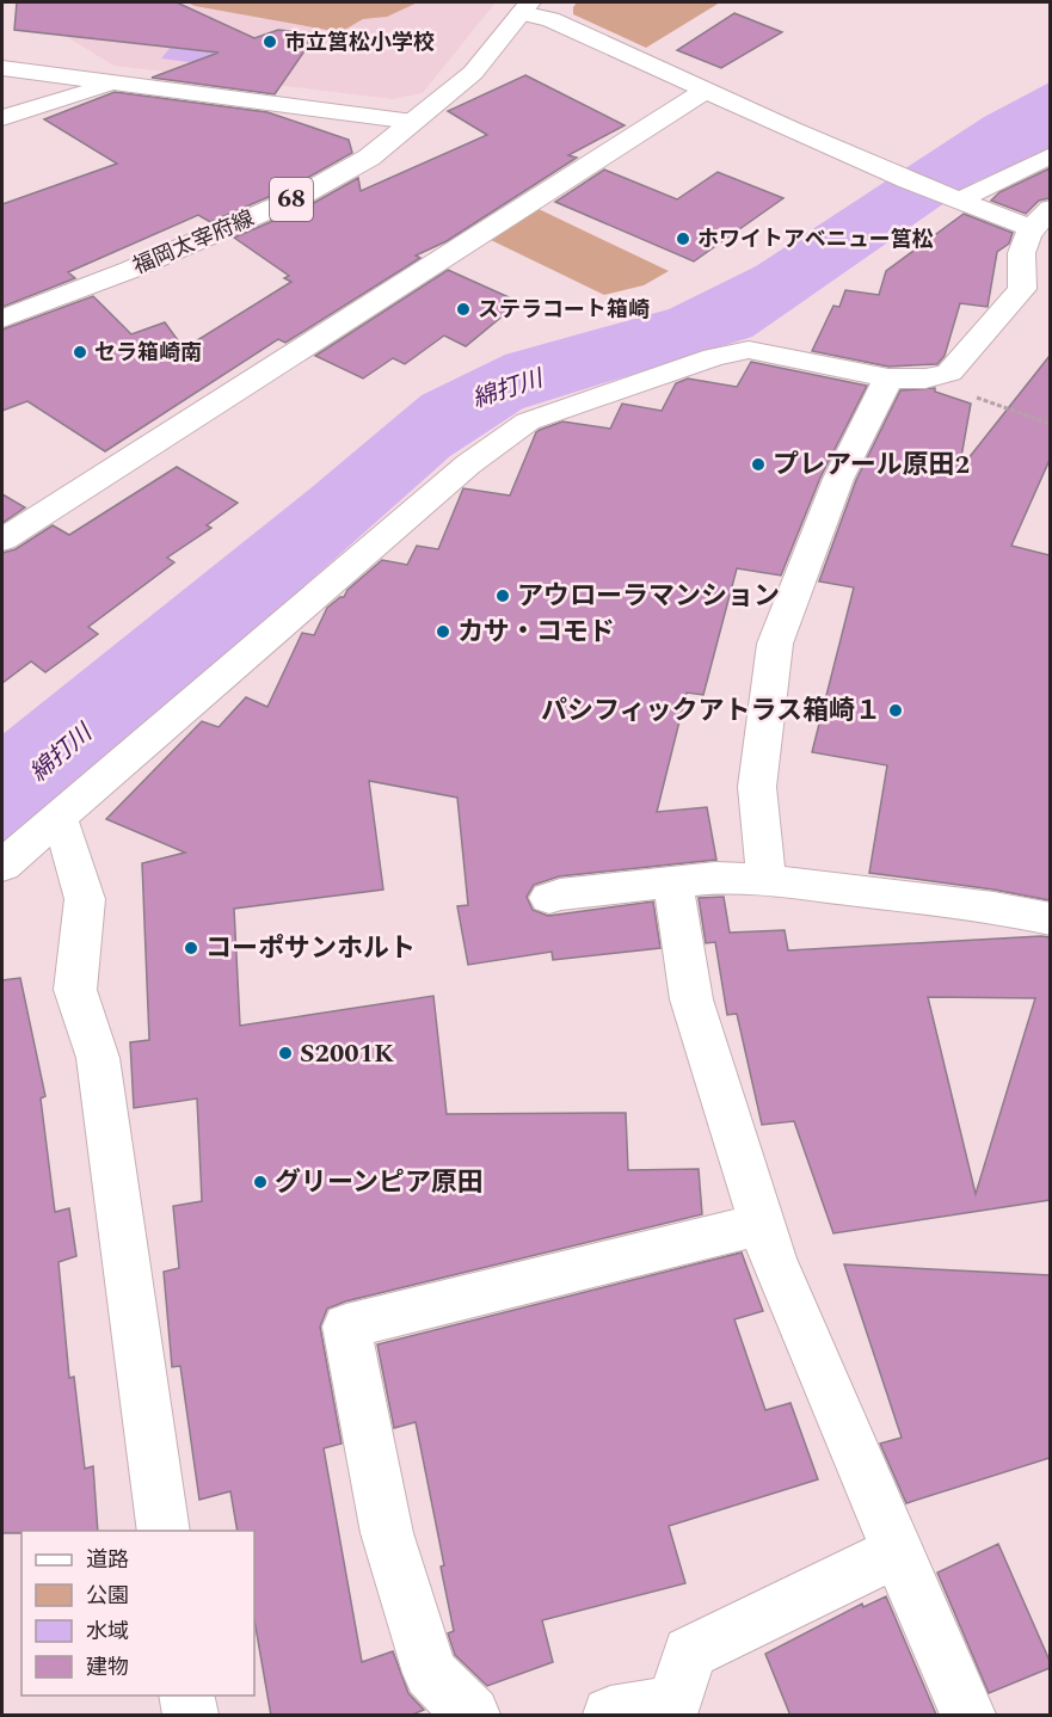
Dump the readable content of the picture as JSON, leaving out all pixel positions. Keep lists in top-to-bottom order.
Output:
{
  "streets": {
    "street": ["68", "福岡太宰府線"]
  },
  "water": ["綿打川"],
  "places": [
    "市立筥松小学校",
    "ホワイトアベニュー筥松",
    "ステラコート箱崎",
    "セラ箱崎南",
    "プレアール原田2",
    "アウローラマンション",
    "カサ・コモド",
    "パシフィックアトラス箱崎１",
    "コーポサンホルト",
    "S2001K",
    "グリーンピア原田"
  ],
  "legend": [
    "道路",
    "公園",
    "水域",
    "建物"
  ]
}
